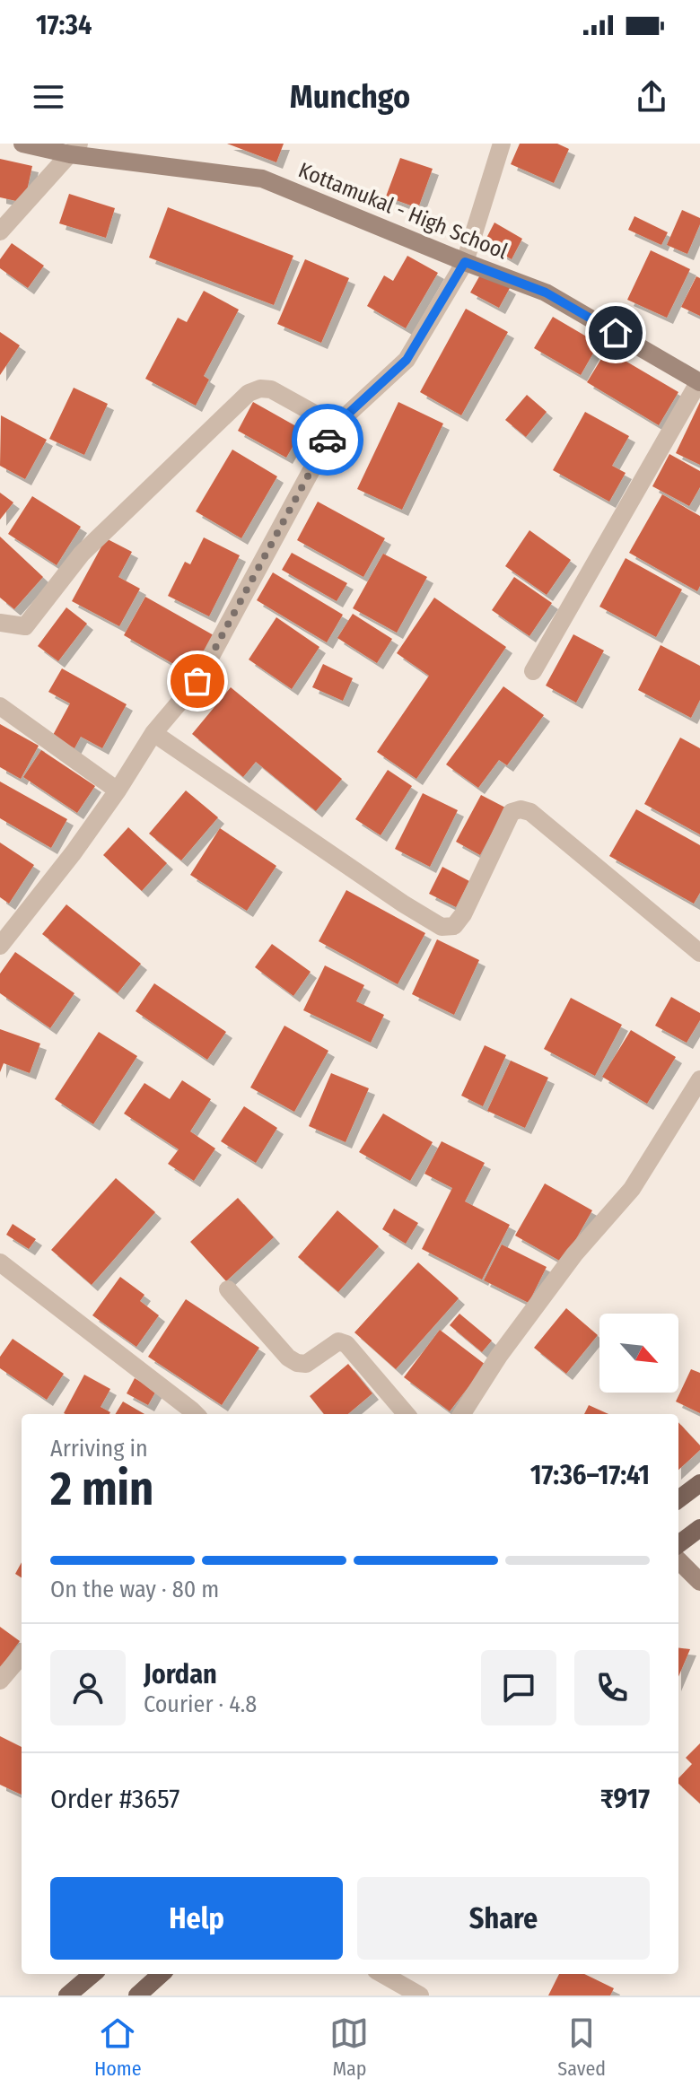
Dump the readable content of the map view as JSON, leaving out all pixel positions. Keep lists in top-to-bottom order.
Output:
{
  "streets": {
    "main road": ["Kottamukal - High School"]
  },
  "north": "bottom right",
  "page": {
    "status": "17:34",
    "header": "Munchgo",
    "heading": ["2 min", "Arriving in", "17:36–17:41"],
    "panel": [
      "Jordan",
      "Courier · 4.8",
      "Order #3657",
      "₹917"
    ],
    "bar": "On the way · 80 m",
    "buttons": ["Help", "Share"],
    "tabs": ["Home", "Map", "Saved"]
  }
}
